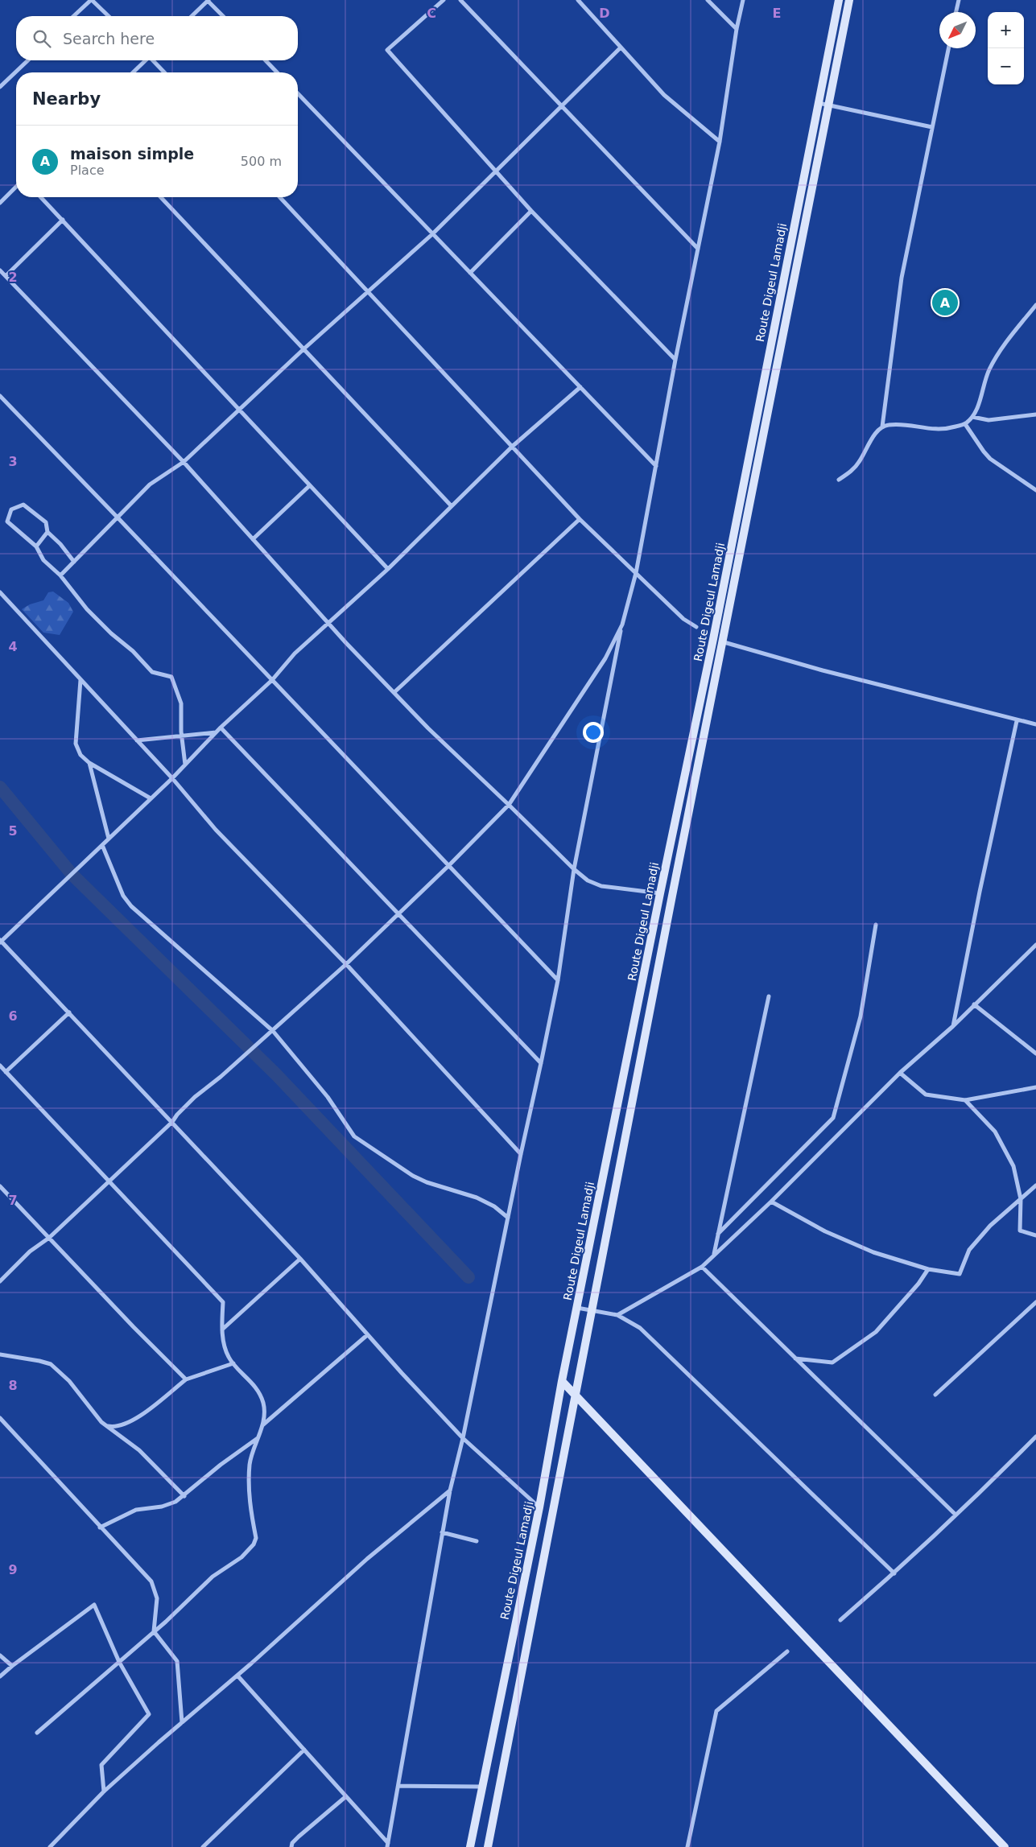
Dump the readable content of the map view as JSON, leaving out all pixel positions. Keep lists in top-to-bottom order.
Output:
{
  "streets": {
    "main road": ["Route Digeul Lamadji"]
  },
  "north": "bottom left",
  "page": {
    "map_buttons": ["+", "−"],
    "search": "Search here",
    "heading": "Nearby",
    "list": [
      {
        "mark": "A",
        "name": "maison simple",
        "note": "Place",
        "value": "500 m"
      }
    ],
    "pins": "A"
  },
  "grid": {
    "columns": ["C", "D", "E"],
    "rows": [
      "2",
      "3",
      "4",
      "5",
      "6",
      "7",
      "8",
      "9"
    ]
  }
}
